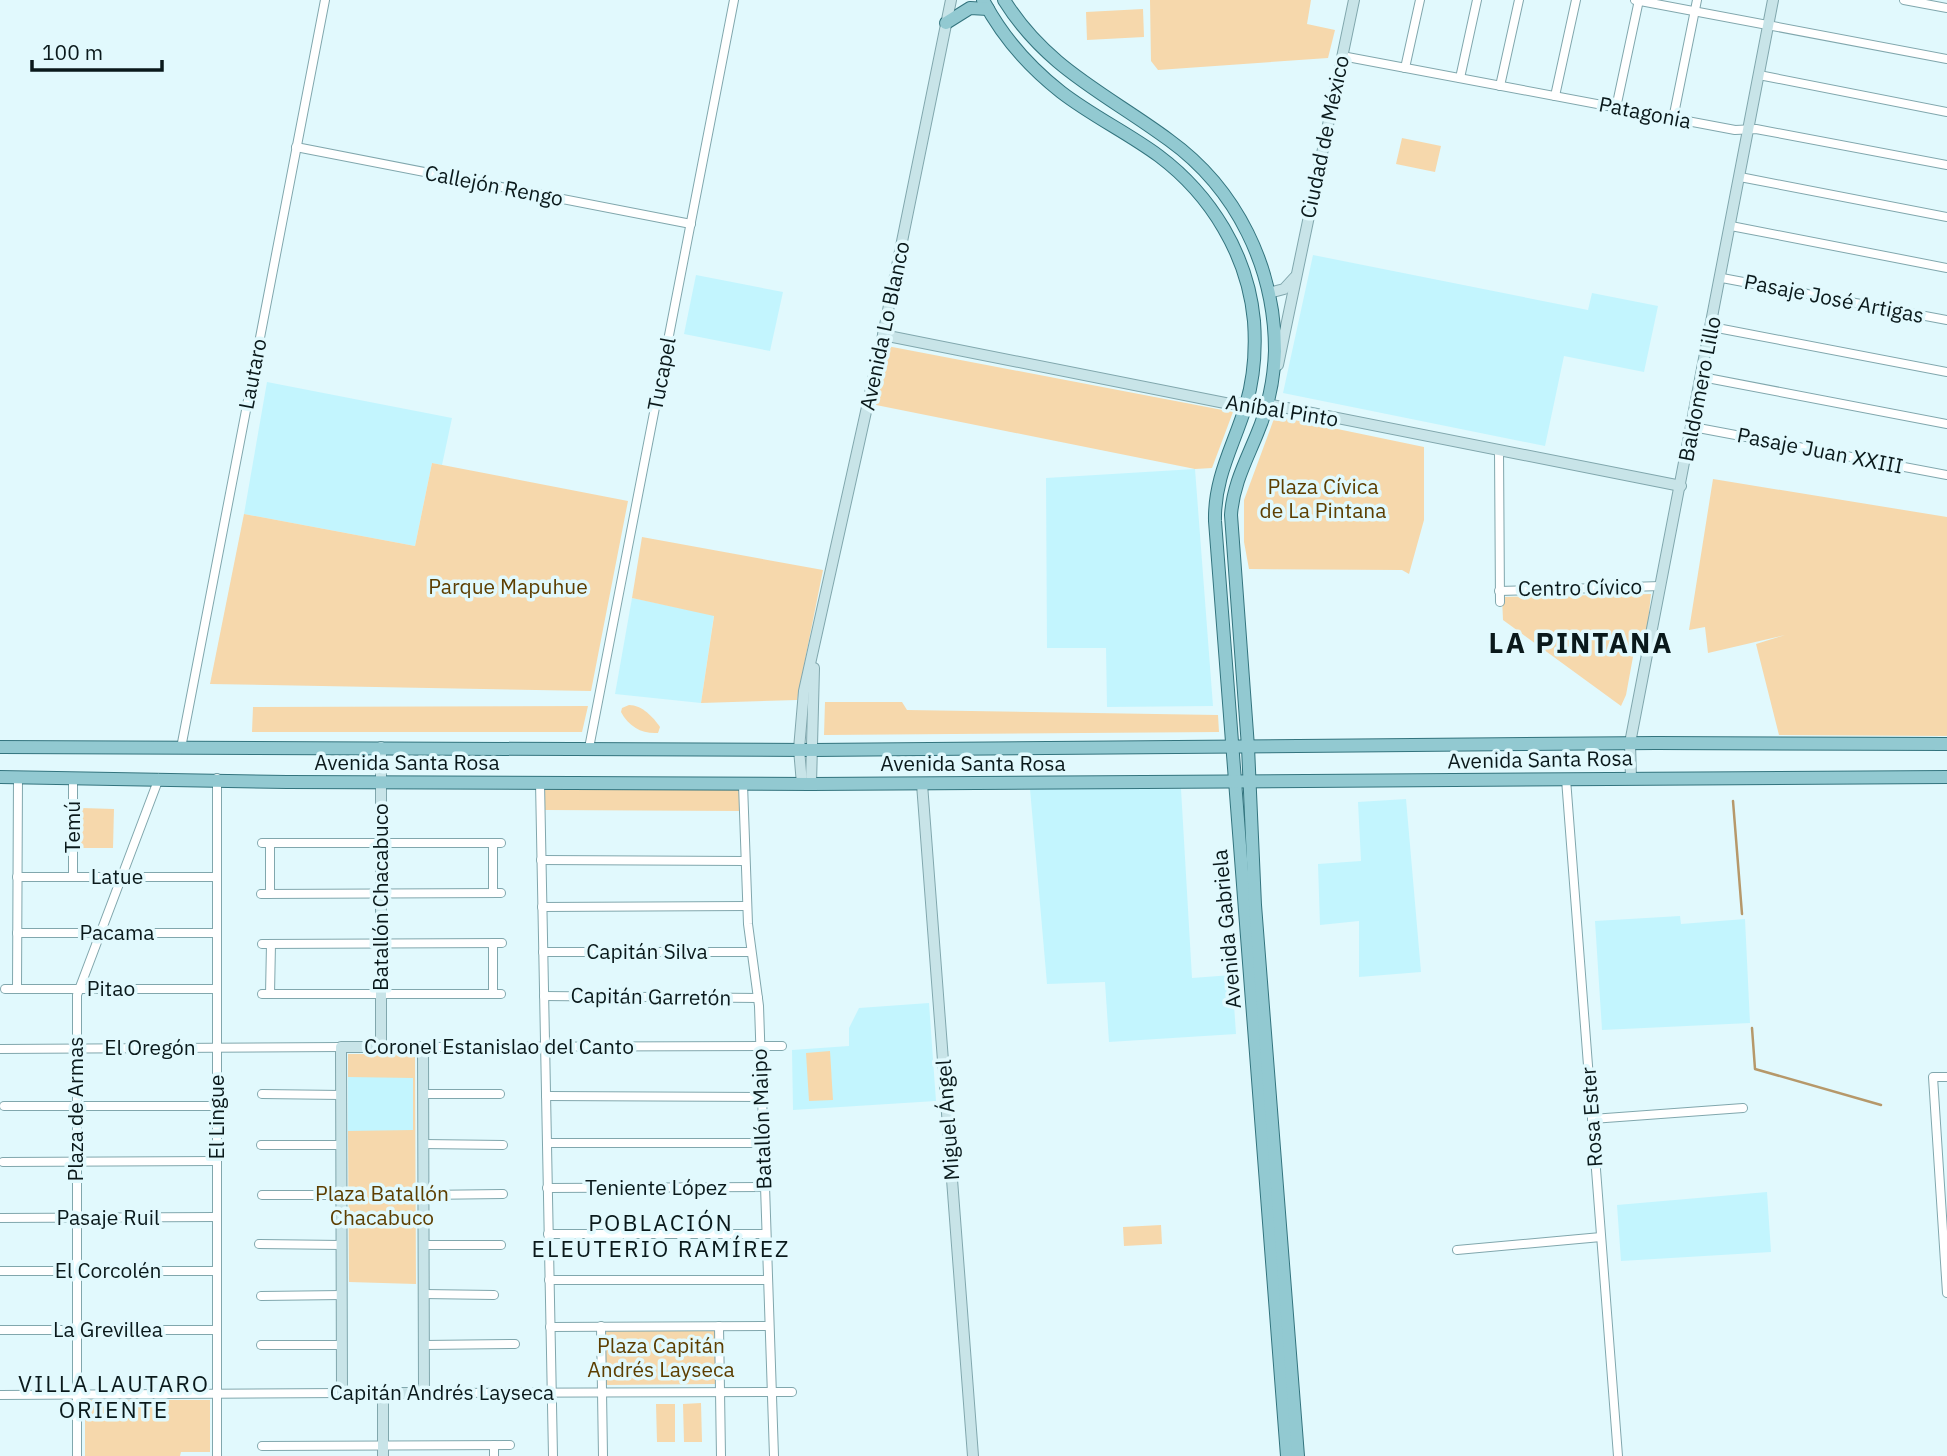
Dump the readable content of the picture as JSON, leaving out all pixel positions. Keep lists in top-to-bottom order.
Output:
{
  "streets": {
    "main road": ["Avenida Santa Rosa", "Avenida Gabriela"],
    "street": [
      "Patagonia",
      "Ciudad de México",
      "Callejón Rengo",
      "Pasaje José Artigas",
      "Avenida Lo Blanco",
      "Lautaro",
      "Tucapel",
      "Baldomero Lillo",
      "Aníbal Pinto",
      "Pasaje Juan XXIII",
      "Centro Cívico",
      "Temú",
      "Latue",
      "Batallón Chacabuco",
      "Pacama",
      "Capitán Silva",
      "Pitao",
      "Capitán Garretón",
      "Coronel Estanislao del Canto",
      "El Oregón",
      "Plaza de Armas",
      "El Lingue",
      "Rosa Ester",
      "Batallón Maipo",
      "Miguel Ángel",
      "Teniente López",
      "Pasaje Ruil",
      "El Corcolén",
      "La Grevillea",
      "Capitán Andrés Layseca"
    ]
  },
  "crossings": [
    ["Patagonia", "Ciudad de México"],
    ["Patagonia", "Baldomero Lillo"],
    ["Ciudad de México", "Avenida Gabriela"],
    ["Callejón Rengo", "Lautaro"],
    ["Callejón Rengo", "Tucapel"],
    ["Pasaje José Artigas", "Baldomero Lillo"],
    ["Avenida Lo Blanco", "Aníbal Pinto"],
    ["Avenida Lo Blanco", "Avenida Santa Rosa"],
    ["Lautaro", "Avenida Santa Rosa"],
    ["Tucapel", "Avenida Santa Rosa"],
    ["Baldomero Lillo", "Aníbal Pinto"],
    ["Baldomero Lillo", "Pasaje Juan XXIII"],
    ["Baldomero Lillo", "Centro Cívico"],
    ["Baldomero Lillo", "Avenida Santa Rosa"],
    ["Aníbal Pinto", "Centro Cívico"],
    ["Aníbal Pinto", "Avenida Gabriela"],
    ["Avenida Santa Rosa", "Temú"],
    ["Avenida Santa Rosa", "Batallón Chacabuco"],
    ["Avenida Santa Rosa", "Avenida Gabriela"],
    ["Avenida Santa Rosa", "Plaza de Armas"],
    ["Avenida Santa Rosa", "El Lingue"],
    ["Avenida Santa Rosa", "Rosa Ester"],
    ["Avenida Santa Rosa", "Batallón Maipo"],
    ["Avenida Santa Rosa", "Miguel Ángel"],
    ["Temú", "Latue"],
    ["Latue", "Plaza de Armas"],
    ["Latue", "El Lingue"],
    ["Batallón Chacabuco", "Coronel Estanislao del Canto"],
    ["Pacama", "Plaza de Armas"],
    ["Pacama", "El Lingue"],
    ["Capitán Silva", "Batallón Maipo"],
    ["Pitao", "Plaza de Armas"],
    ["Pitao", "El Lingue"],
    ["Capitán Garretón", "Batallón Maipo"],
    ["Coronel Estanislao del Canto", "El Oregón"],
    ["Coronel Estanislao del Canto", "El Lingue"],
    ["Coronel Estanislao del Canto", "Batallón Maipo"],
    ["El Oregón", "Plaza de Armas"],
    ["El Oregón", "El Lingue"],
    ["Plaza de Armas", "Pasaje Ruil"],
    ["Plaza de Armas", "El Corcolén"],
    ["Plaza de Armas", "La Grevillea"],
    ["Plaza de Armas", "Capitán Andrés Layseca"],
    ["El Lingue", "Pasaje Ruil"],
    ["El Lingue", "El Corcolén"],
    ["El Lingue", "La Grevillea"],
    ["El Lingue", "Capitán Andrés Layseca"],
    ["Batallón Maipo", "Teniente López"],
    ["Batallón Maipo", "Capitán Andrés Layseca"]
  ],
  "districts": ["LA PINTANA", "POBLACIÓN ELEUTERIO RAMÍREZ", "VILLA LAUTARO ORIENTE"],
  "parks": [
    "Plaza Cívica de La Pintana",
    "Parque Mapuhue",
    "Plaza Batallón Chacabuco",
    "Plaza Capitán Andrés Layseca"
  ],
  "scale_bar": "100 m"
}
